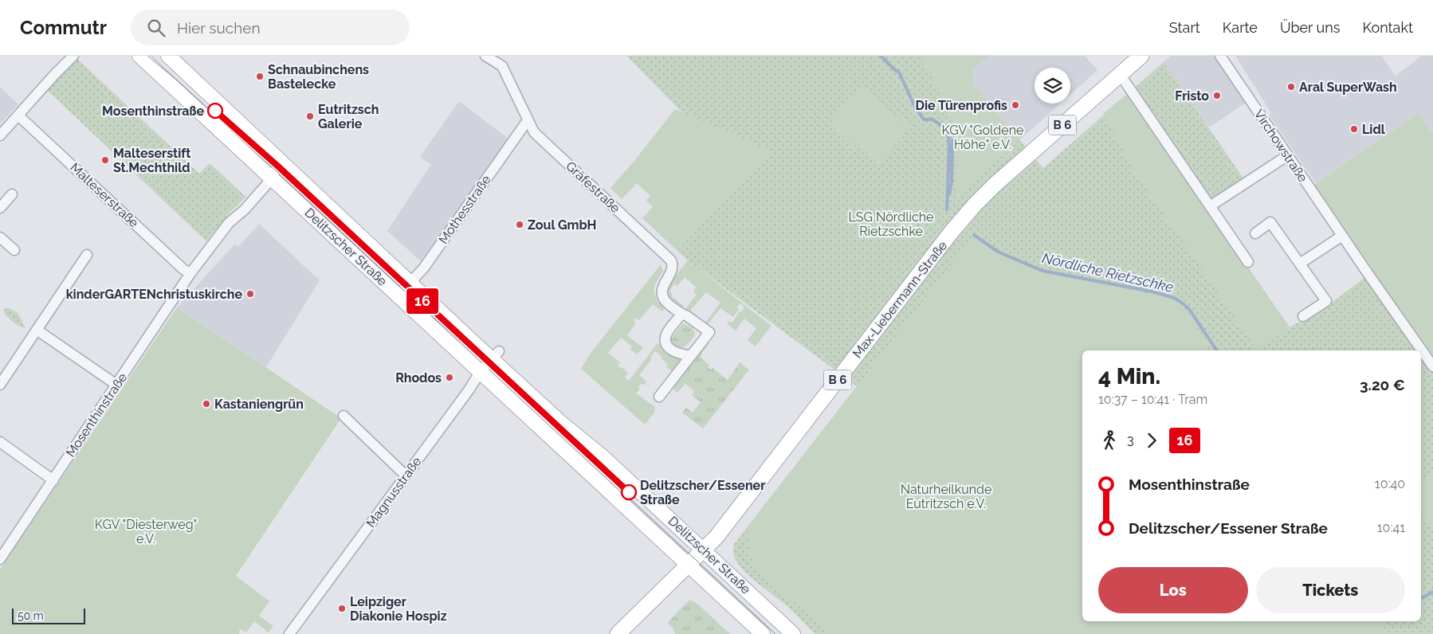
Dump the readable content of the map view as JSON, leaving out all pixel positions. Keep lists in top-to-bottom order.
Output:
{
  "streets": {
    "main road": ["B 6", "Delitzscher Straße", "Max-Liebermann-Straße"],
    "street": [
      "Virchowstraße",
      "Gräfestraße",
      "Malteserstraße",
      "Mothesstraße",
      "Mosenthinstraße",
      "Magnusstraße"
    ]
  },
  "crossings": [
    ["B 6", "Delitzscher Straße"],
    ["B 6", "Max-Liebermann-Straße"],
    ["Gräfestraße", "Mothesstraße"],
    ["Malteserstraße", "Mosenthinstraße"],
    ["Mothesstraße", "Delitzscher Straße"],
    ["Delitzscher Straße", "Max-Liebermann-Straße"],
    ["Delitzscher Straße", "Mosenthinstraße"],
    ["Delitzscher Straße", "Magnusstraße"]
  ],
  "water": ["Nördliche Rietzschke"],
  "parks": [
    "KGV \"Goldene Höhe\" e.V.",
    "LSG Nördliche Rietzschke",
    "Naturheilkunde Eutritzsch e.V.",
    "KGV \"Diesterweg\" e.V."
  ],
  "places": [
    "Schnaubinchens Bastelecke",
    "Aral SuperWash",
    "Fristo",
    "Die Türenprofis",
    "Mosenthinstraße",
    "Eutritzsch Galerie",
    "Lidl",
    "Malteserstift St.Mechthild",
    "Zoul GmbH",
    "kinderGARTENchristuskirche",
    "Rhodos",
    "Kastaniengrün",
    "Delitzscher/Essener Straße",
    "Leipziger Diakonie Hospiz"
  ],
  "lines": ["tram line 16"],
  "scale_bar": "50 m",
  "page": {
    "header": "Commutr",
    "search": "Hier suchen",
    "nav": [
      "Start",
      "Karte",
      "Über uns",
      "Kontakt"
    ],
    "on_map": "16",
    "heading": ["4 Min.", "10:37 – 10:41 · Tram", "3.20 €"],
    "legs": ["3", "16"],
    "list": [
      {
        "name": "Mosenthinstraße",
        "value": "10:40"
      },
      {
        "name": "Delitzscher/Essener Straße",
        "value": "10:41"
      }
    ],
    "buttons": ["Los", "Tickets"],
    "scale": "50 m"
  }
}
